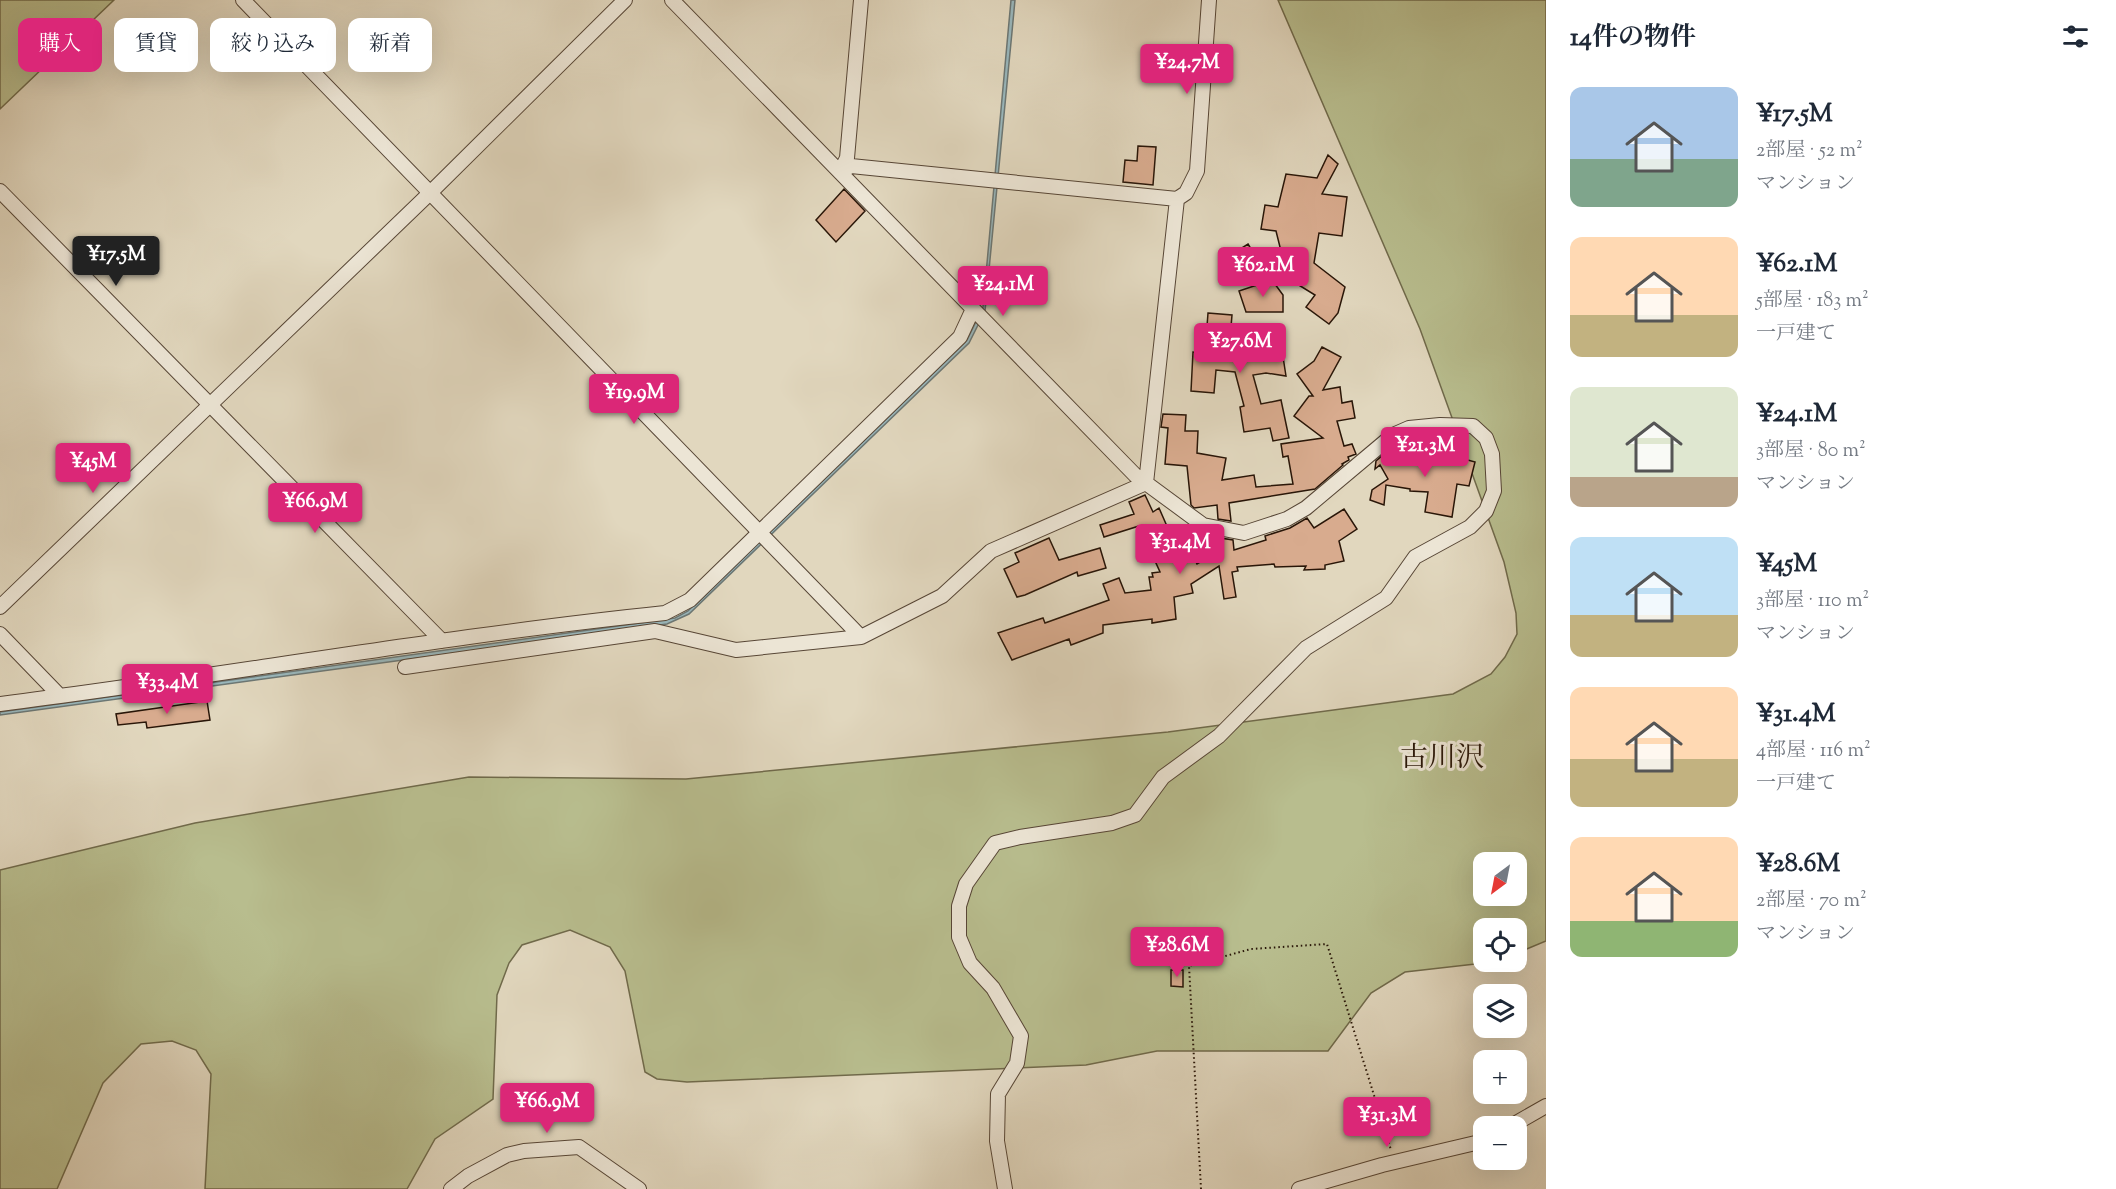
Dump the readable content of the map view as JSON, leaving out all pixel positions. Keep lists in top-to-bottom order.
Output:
{
  "districts": ["古川沢"],
  "north": "bottom left",
  "page": {
    "heading": "14件の物件",
    "chip": [
      "購入",
      "賃貸",
      "絞り込み",
      "新着"
    ],
    "price": [
      "¥24.7M",
      "¥17.5M",
      "¥62.1M",
      "¥24.1M",
      "¥27.6M",
      "¥19.9M",
      "¥21.3M",
      "¥45M",
      "¥66.9M",
      "¥31.4M",
      "¥33.4M",
      "¥28.6M",
      "¥66.9M",
      "¥31.3M"
    ],
    "list": [
      {
        "name": "¥17.5M",
        "note": "2部屋 · 52 m² · マンション"
      },
      {
        "name": "¥62.1M",
        "note": "5部屋 · 183 m² · 一戸建て"
      },
      {
        "name": "¥24.1M",
        "note": "3部屋 · 80 m² · マンション"
      },
      {
        "name": "¥45M",
        "note": "3部屋 · 110 m² · マンション"
      },
      {
        "name": "¥31.4M",
        "note": "4部屋 · 116 m² · 一戸建て"
      },
      {
        "name": "¥28.6M",
        "note": "2部屋 · 70 m² · マンション"
      }
    ],
    "map_buttons": ["+", "−"]
  }
}
